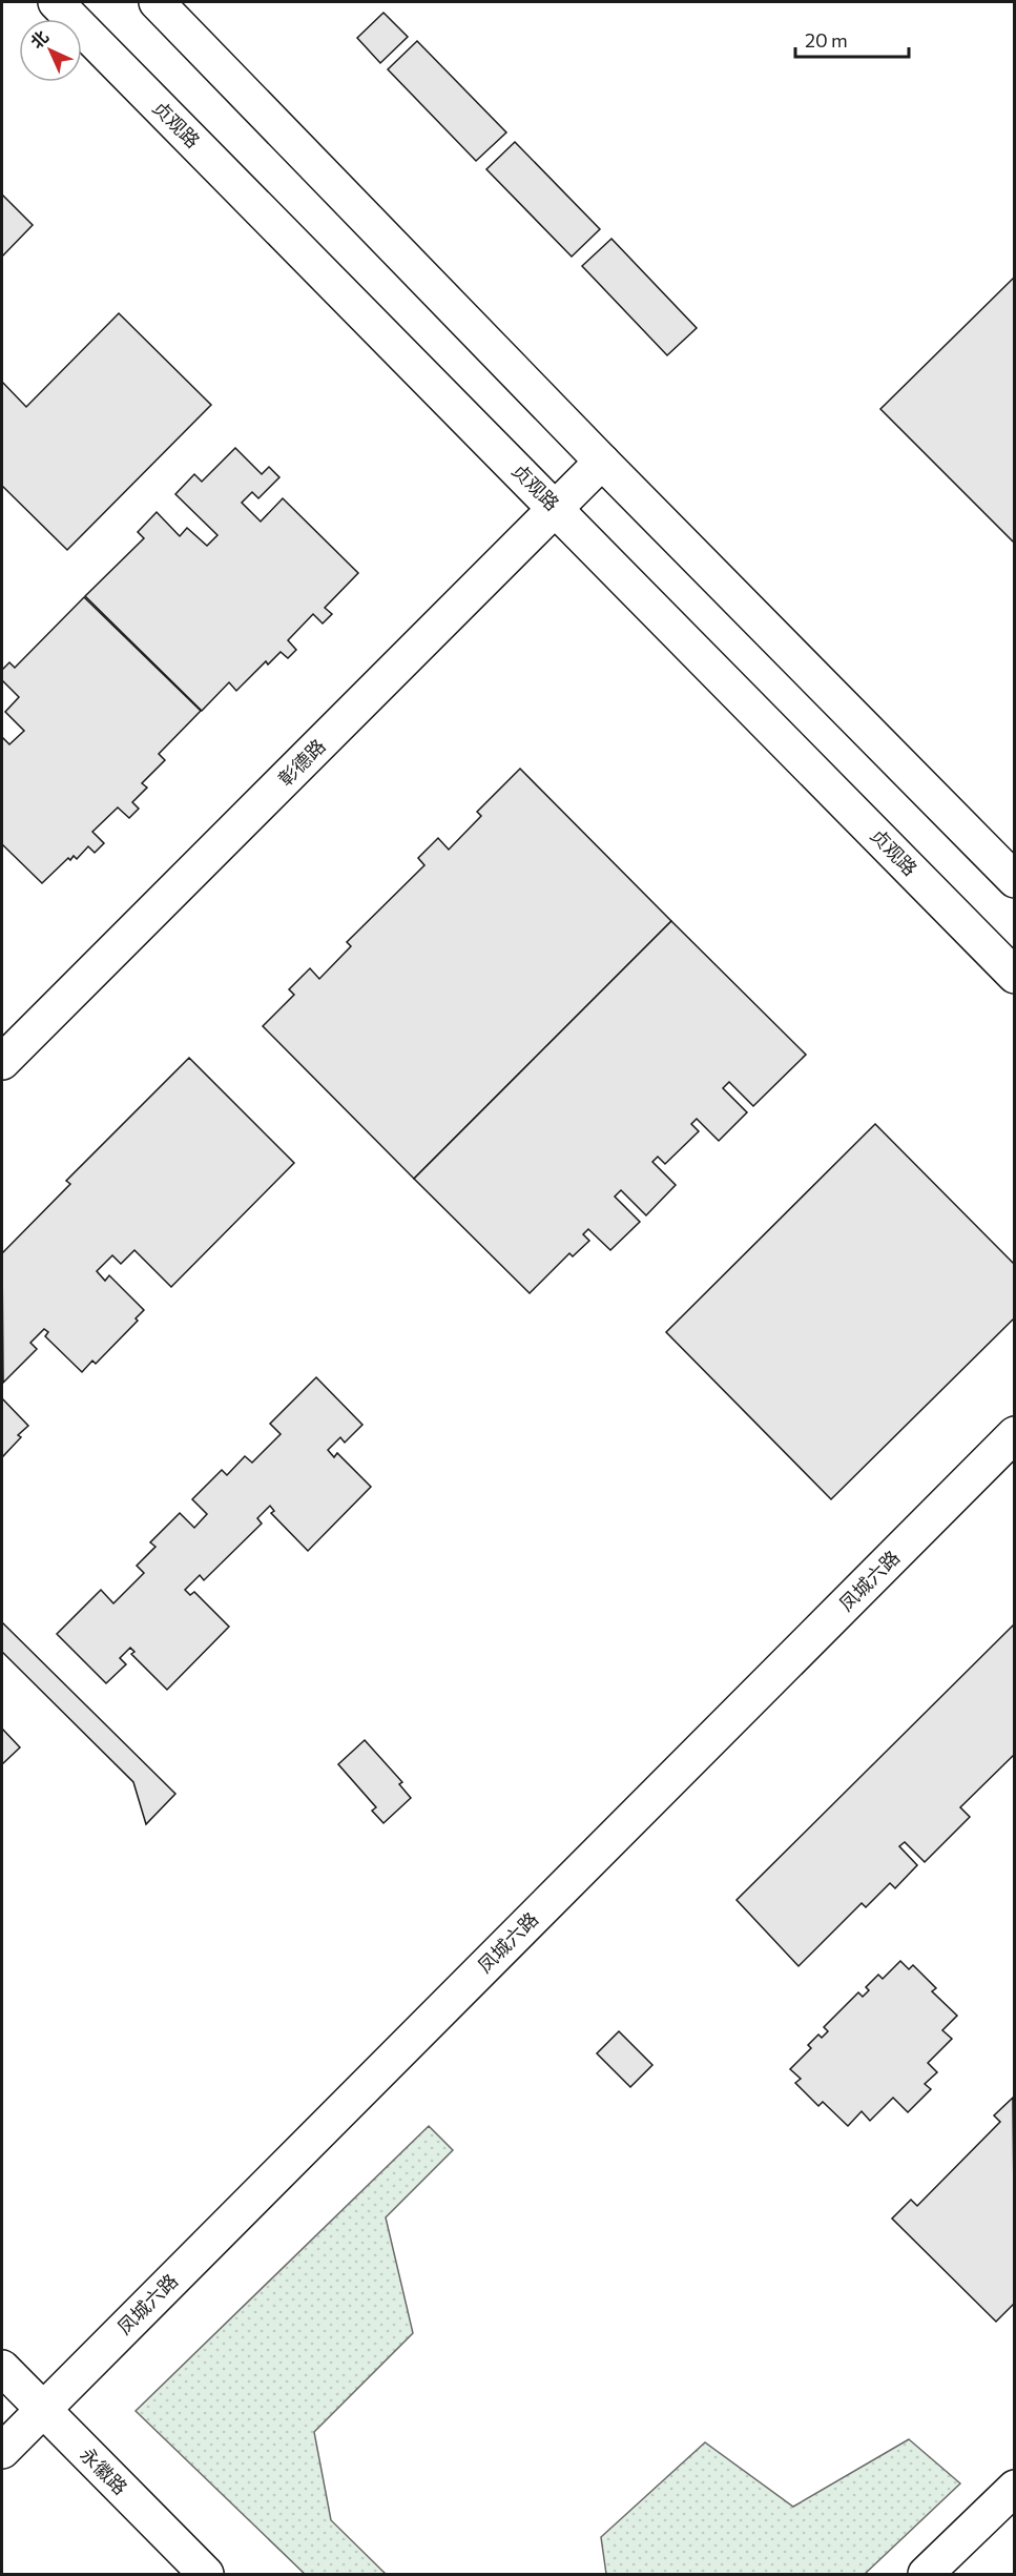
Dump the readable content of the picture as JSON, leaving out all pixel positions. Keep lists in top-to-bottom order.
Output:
{
  "streets": {
    "street": [
      "贞观路",
      "彰德路",
      "凤城六路",
      "永徽路"
    ]
  },
  "crossings": [
    ["贞观路", "彰德路"],
    ["凤城六路", "永徽路"]
  ],
  "scale_bar": "20 m",
  "north": "top left"
}
